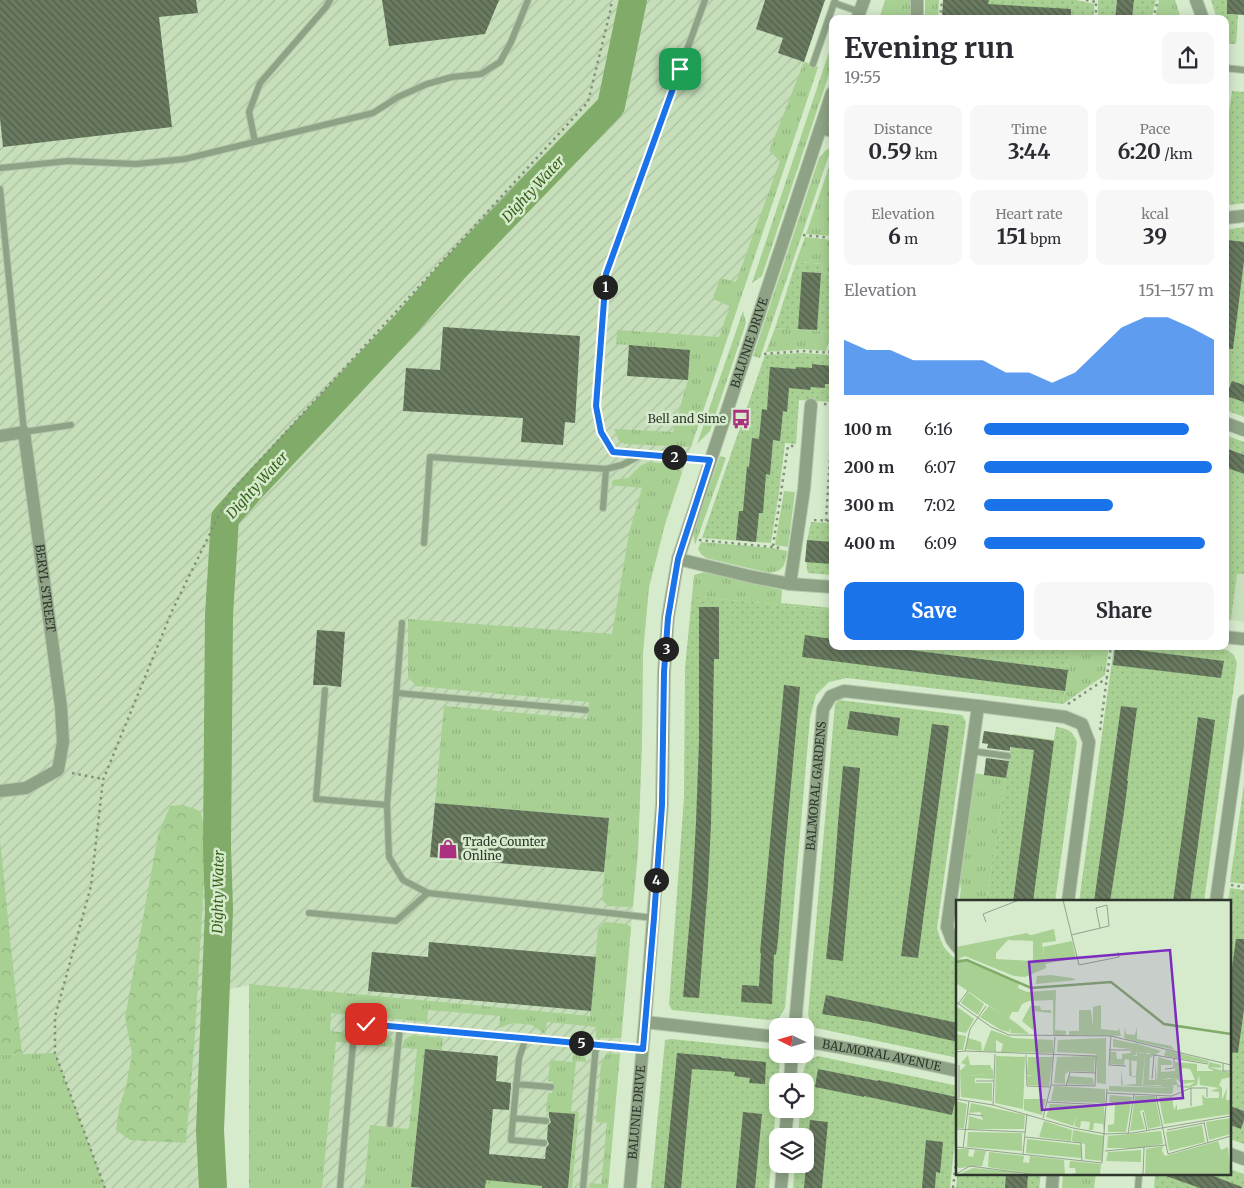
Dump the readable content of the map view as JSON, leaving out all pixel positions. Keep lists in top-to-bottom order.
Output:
{
  "streets": {
    "street": [
      "BALUNIE DRIVE",
      "BERYL STREET",
      "BALMORAL GARDENS",
      "BALMORAL AVENUE"
    ]
  },
  "water": ["Dighty Water"],
  "places": {
    "bus stop": ["Bell and Sime"],
    "shop": ["Trade Counter Online"]
  },
  "north": "left",
  "page": {
    "heading": ["Evening run", "19:55"],
    "stats": [
      ["Distance", "0.59 km"],
      ["Time", "3:44"],
      ["Pace", "6:20 /km"],
      ["Elevation", "6 m"],
      ["Heart rate", "151 bpm"],
      ["kcal", "39"]
    ],
    "chart": ["Elevation", "151–157 m"],
    "pins": [
      "1",
      "2",
      "3",
      "4",
      "5"
    ],
    "list": [
      {
        "name": "100 m",
        "note": "6:16"
      },
      {
        "name": "200 m",
        "note": "6:07"
      },
      {
        "name": "300 m",
        "note": "7:02"
      },
      {
        "name": "400 m",
        "note": "6:09"
      }
    ],
    "buttons": ["Save", "Share"]
  }
}
